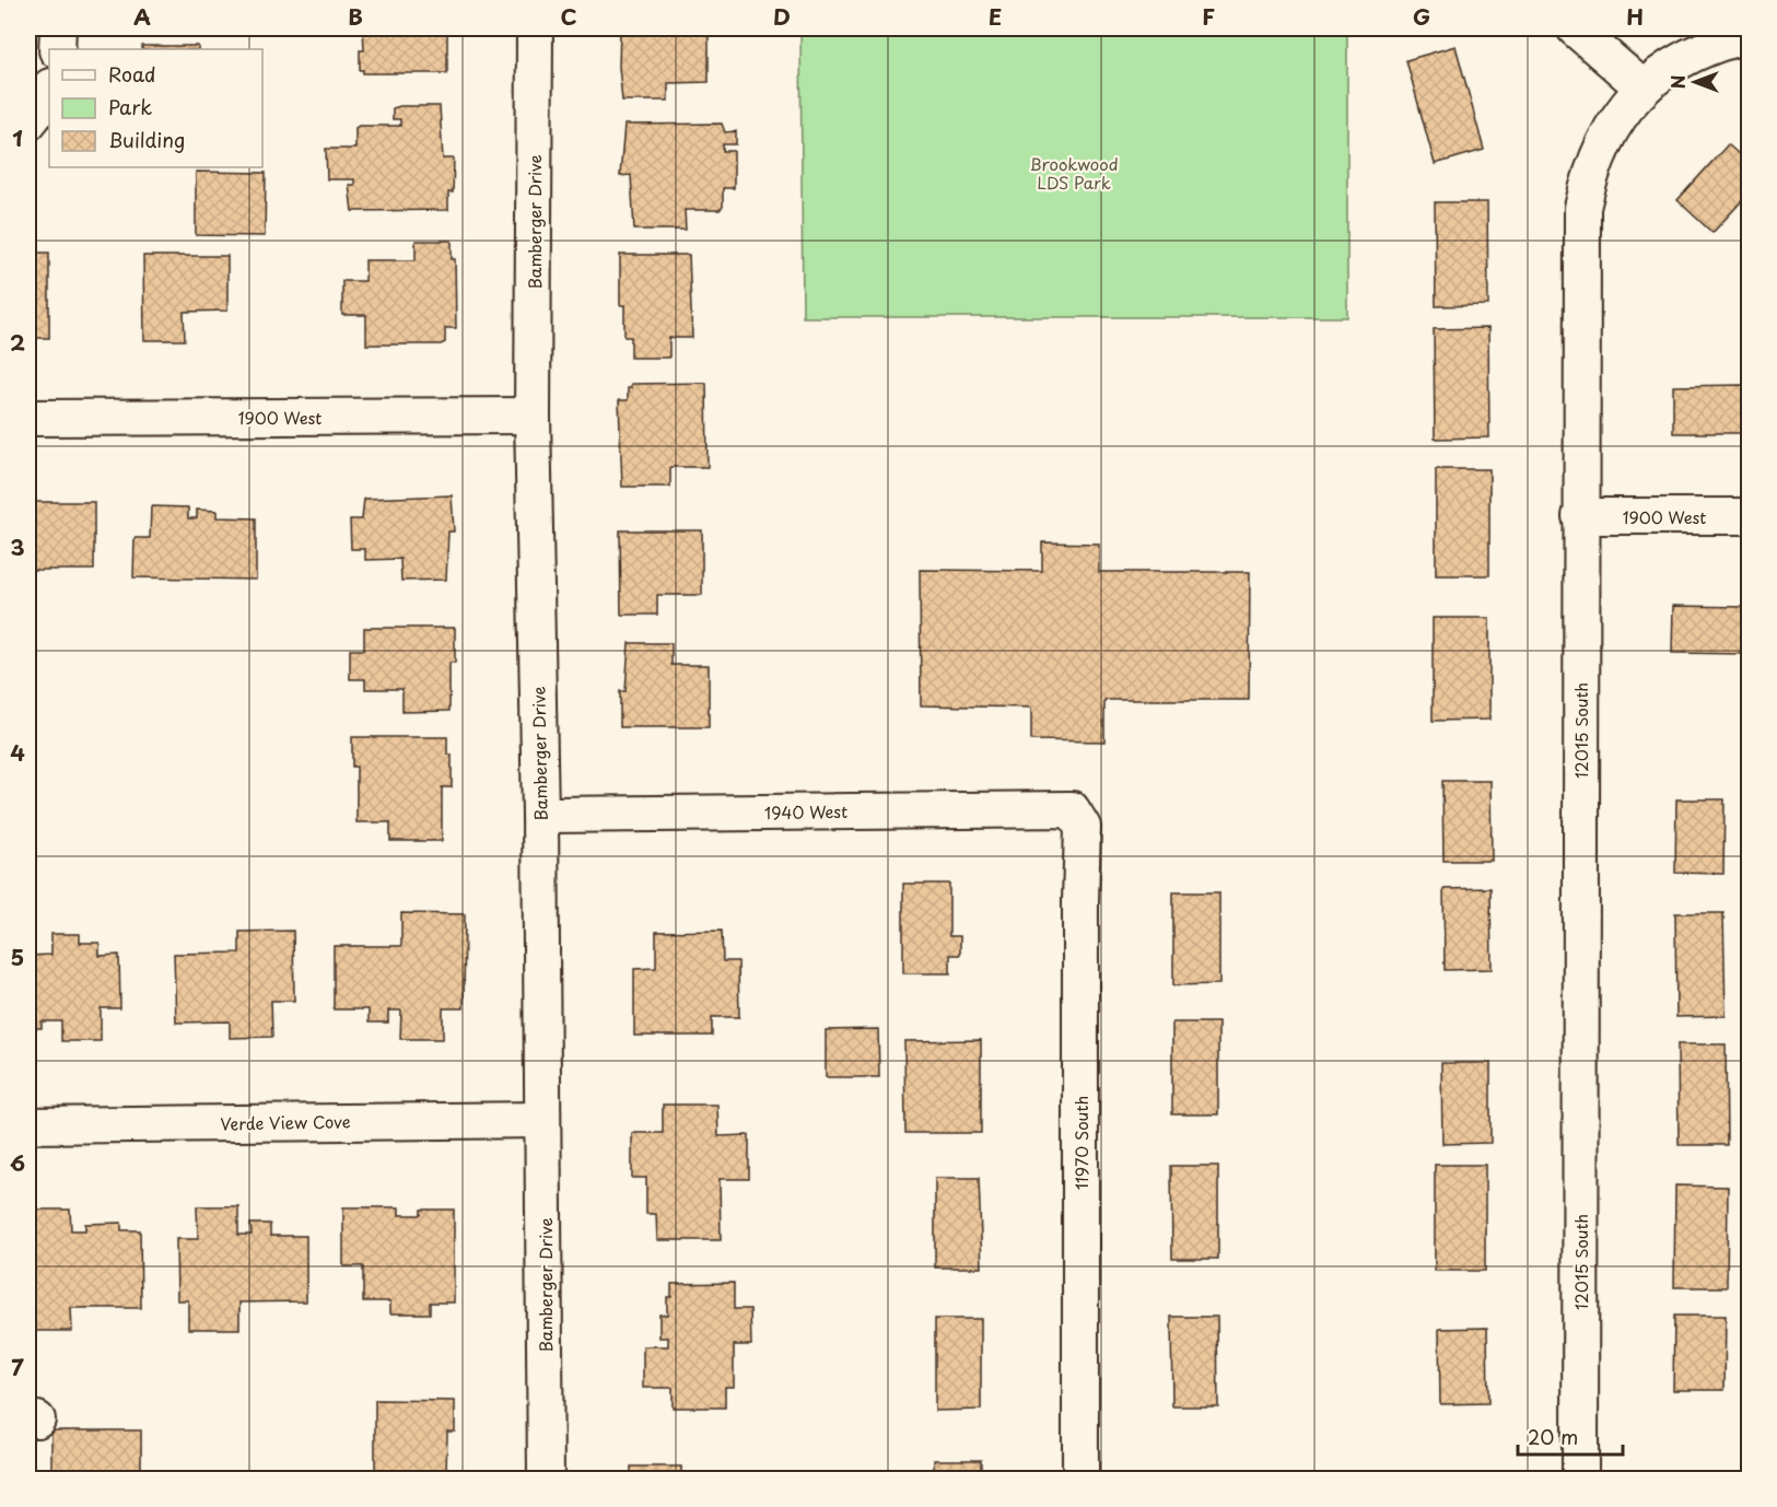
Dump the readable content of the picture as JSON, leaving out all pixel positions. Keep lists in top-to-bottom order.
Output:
{
  "streets": {
    "street": [
      "Bamberger Drive",
      "1900 West",
      "12015 South",
      "1940 West",
      "Verde View Cove",
      "11970 South"
    ]
  },
  "crossings": [
    ["Bamberger Drive", "1900 West"],
    ["Bamberger Drive", "1940 West"],
    ["Bamberger Drive", "Verde View Cove"],
    ["1900 West", "12015 South"],
    ["1940 West", "11970 South"]
  ],
  "parks": ["Brookwood LDS Park"],
  "legend": ["Road", "Park", "Building"],
  "scale_bar": "20 m",
  "north": "left",
  "grid": {
    "columns": [
      "A",
      "B",
      "C",
      "D",
      "E",
      "F",
      "G",
      "H"
    ],
    "rows": [
      "1",
      "2",
      "3",
      "4",
      "5",
      "6",
      "7"
    ]
  }
}
